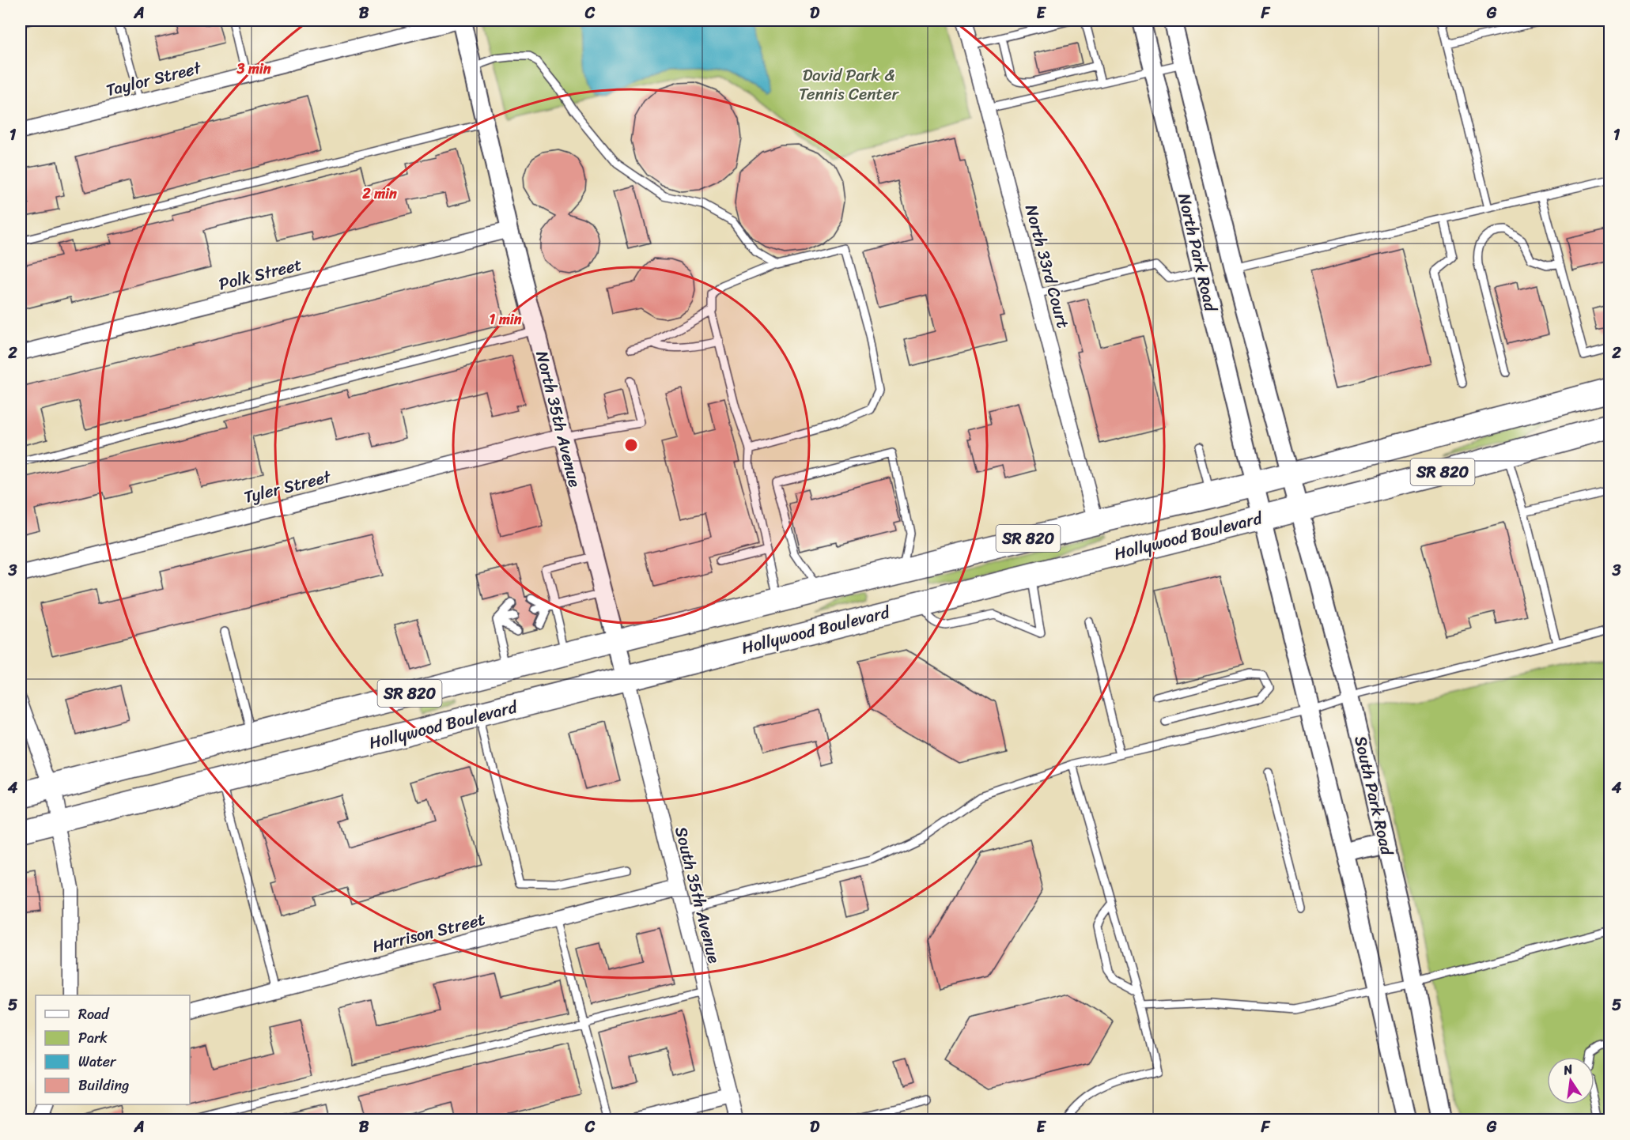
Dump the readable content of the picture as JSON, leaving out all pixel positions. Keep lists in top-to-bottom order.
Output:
{
  "streets": {
    "highway": ["SR 820", "Hollywood Boulevard"],
    "street": [
      "Taylor Street",
      "North Park Road",
      "North 33rd Court",
      "Polk Street",
      "North 35th Avenue",
      "Tyler Street",
      "South Park Road",
      "South 35th Avenue",
      "Harrison Street"
    ]
  },
  "crossings": [
    ["Taylor Street", "North 35th Avenue"],
    ["North Park Road", "Hollywood Boulevard"],
    ["North Park Road", "South Park Road"],
    ["North 33rd Court", "Hollywood Boulevard"],
    ["Polk Street", "North 35th Avenue"],
    ["North 35th Avenue", "Tyler Street"],
    ["North 35th Avenue", "Hollywood Boulevard"],
    ["North 35th Avenue", "South 35th Avenue"],
    ["Hollywood Boulevard", "South Park Road"],
    ["Hollywood Boulevard", "South 35th Avenue"],
    ["South 35th Avenue", "Harrison Street"]
  ],
  "parks": ["David Park & Tennis Center"],
  "legend": [
    "Road",
    "Park",
    "Water",
    "Building"
  ],
  "north": "top",
  "grid": {
    "columns": [
      "A",
      "B",
      "C",
      "D",
      "E",
      "F",
      "G"
    ],
    "rows": [
      "1",
      "2",
      "3",
      "4",
      "5"
    ]
  },
  "rings": ["3 min", "2 min", "1 min"]
}
